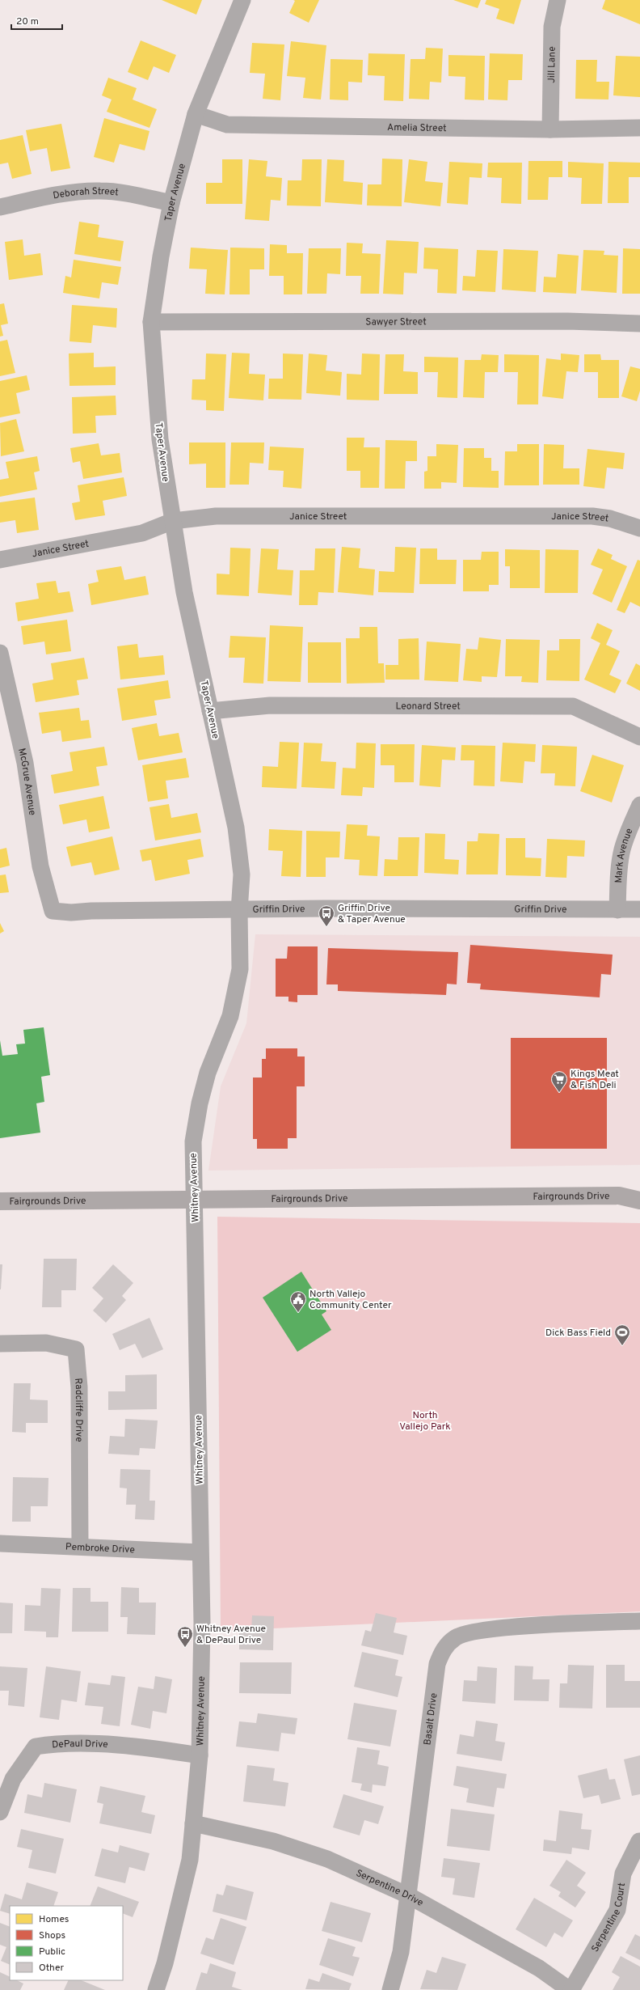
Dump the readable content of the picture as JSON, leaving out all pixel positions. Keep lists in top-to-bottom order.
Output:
{
  "streets": {
    "main road": ["Fairgrounds Drive"],
    "street": [
      "Jill Lane",
      "Amelia Street",
      "Taper Avenue",
      "Deborah Street",
      "Sawyer Street",
      "Janice Street",
      "Leonard Street",
      "McGrue Avenue",
      "Mark Avenue",
      "Griffin Drive",
      "Whitney Avenue",
      "Radcliffe Drive",
      "Pembroke Drive",
      "Basalt Drive",
      "DePaul Drive",
      "Serpentine Drive",
      "Serpentine Court"
    ]
  },
  "crossings": [
    ["Jill Lane", "Amelia Street"],
    ["Amelia Street", "Taper Avenue"],
    ["Taper Avenue", "Deborah Street"],
    ["Taper Avenue", "Sawyer Street"],
    ["Taper Avenue", "Janice Street"],
    ["Taper Avenue", "Leonard Street"],
    ["Taper Avenue", "Griffin Drive"],
    ["Taper Avenue", "Whitney Avenue"],
    ["McGrue Avenue", "Griffin Drive"],
    ["Mark Avenue", "Griffin Drive"],
    ["Griffin Drive", "Whitney Avenue"],
    ["Whitney Avenue", "Fairgrounds Drive"],
    ["Whitney Avenue", "Pembroke Drive"],
    ["Whitney Avenue", "DePaul Drive"],
    ["Whitney Avenue", "Serpentine Drive"],
    ["Radcliffe Drive", "Pembroke Drive"],
    ["Basalt Drive", "Serpentine Drive"],
    ["Serpentine Drive", "Serpentine Court"]
  ],
  "parks": ["North Vallejo Park"],
  "places": {
    "bus stop": ["Griffin Drive & Taper Avenue", "Whitney Avenue & DePaul Drive"],
    "supermarket": ["Kings Meat & Fish Deli"],
    "public building": ["North Vallejo Community Center"],
    "sports": ["Dick Bass Field"]
  },
  "legend": [
    "Homes",
    "Shops",
    "Public",
    "Other"
  ],
  "scale_bar": "20 m"
}
